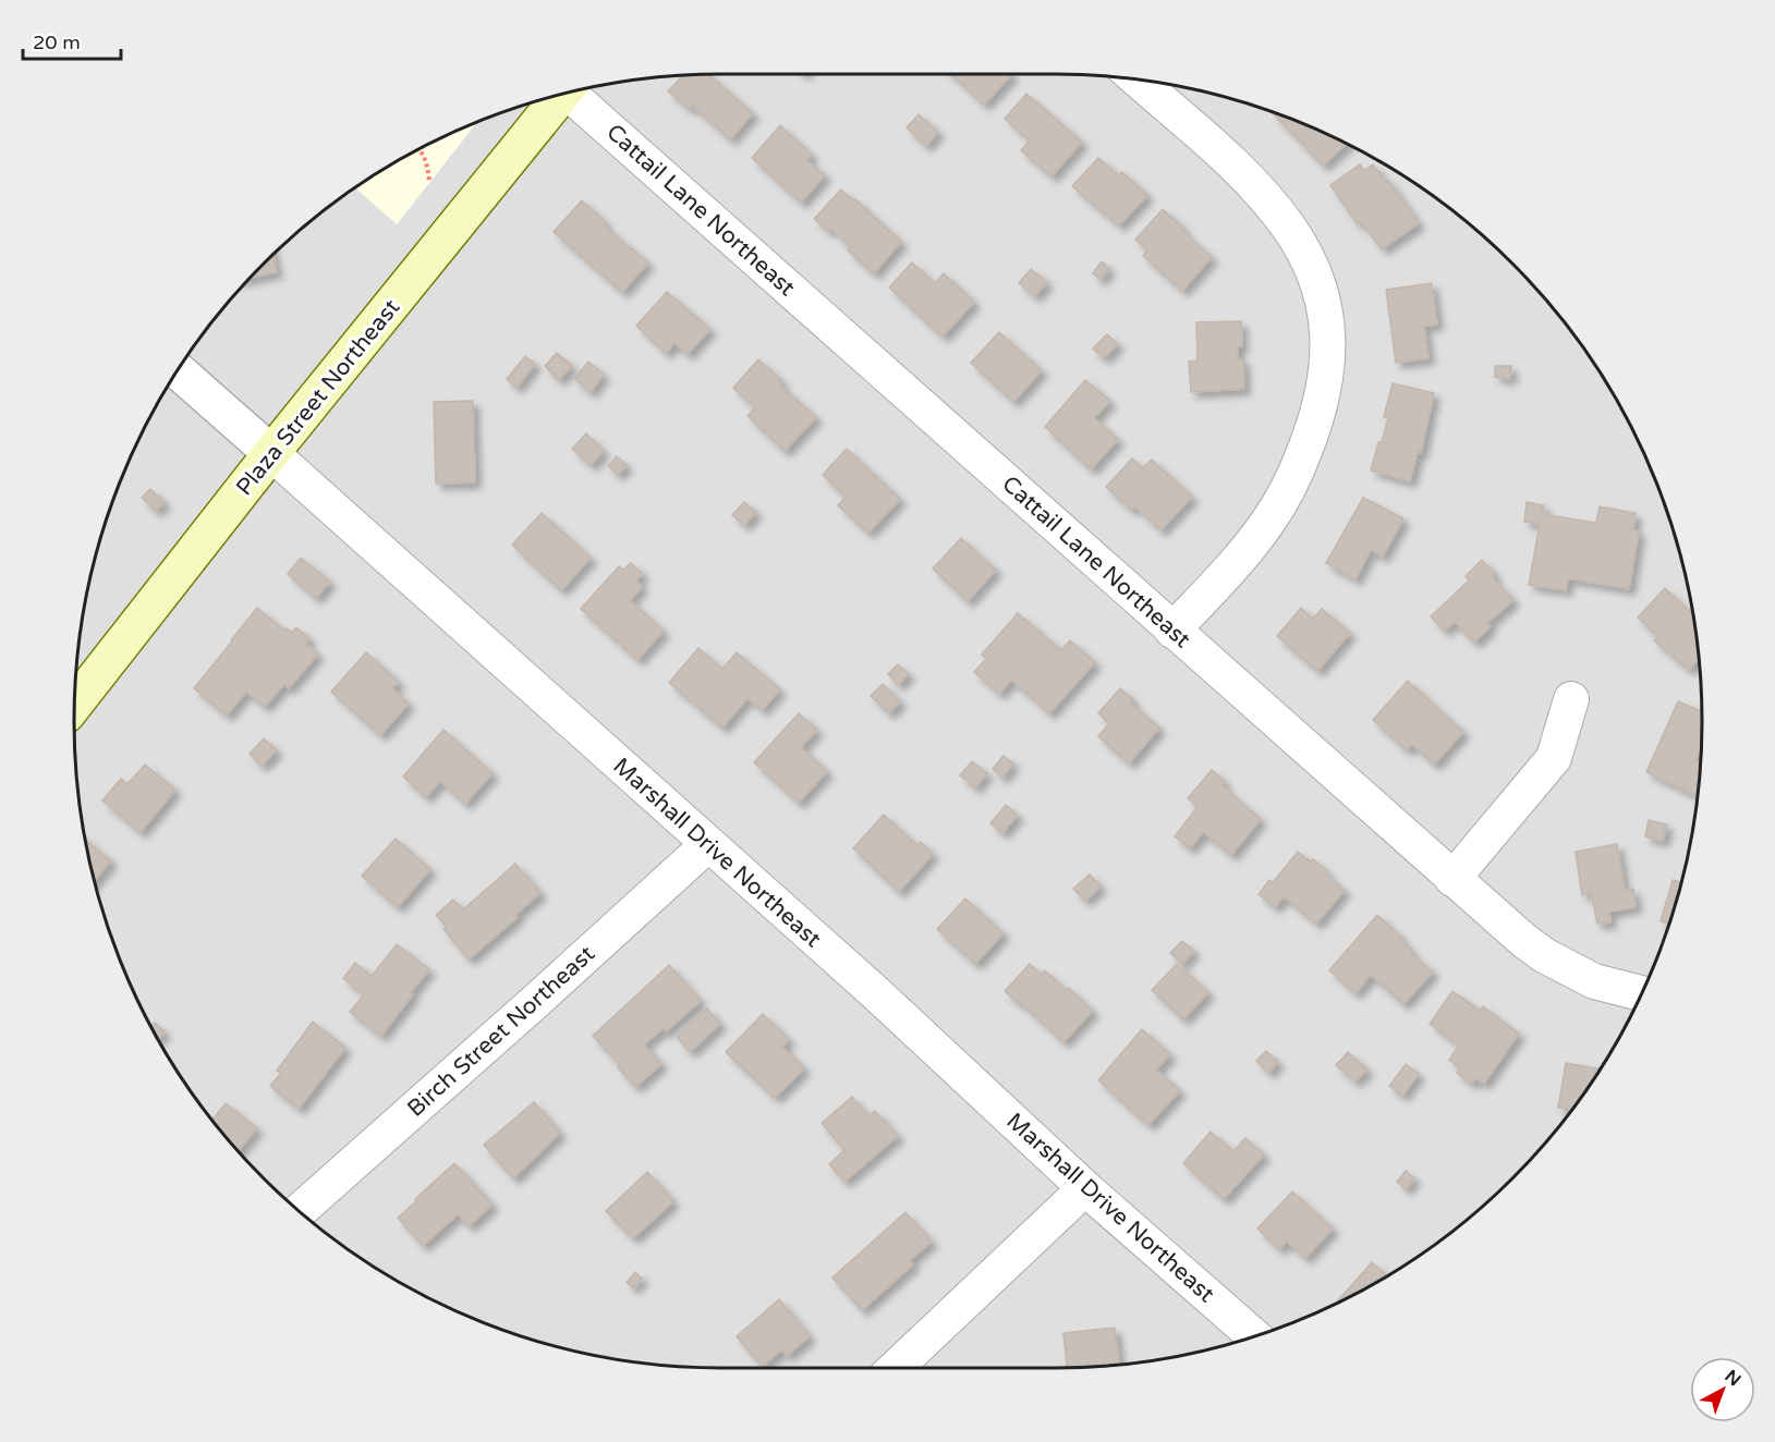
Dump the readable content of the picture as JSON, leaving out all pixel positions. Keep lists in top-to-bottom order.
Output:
{
  "streets": {
    "main road": ["Plaza Street Northeast"],
    "street": ["Cattail Lane Northeast", "Marshall Drive Northeast", "Birch Street Northeast"]
  },
  "crossings": [
    ["Plaza Street Northeast", "Marshall Drive Northeast"],
    ["Marshall Drive Northeast", "Birch Street Northeast"]
  ],
  "scale_bar": "20 m",
  "north": "top right"
}
